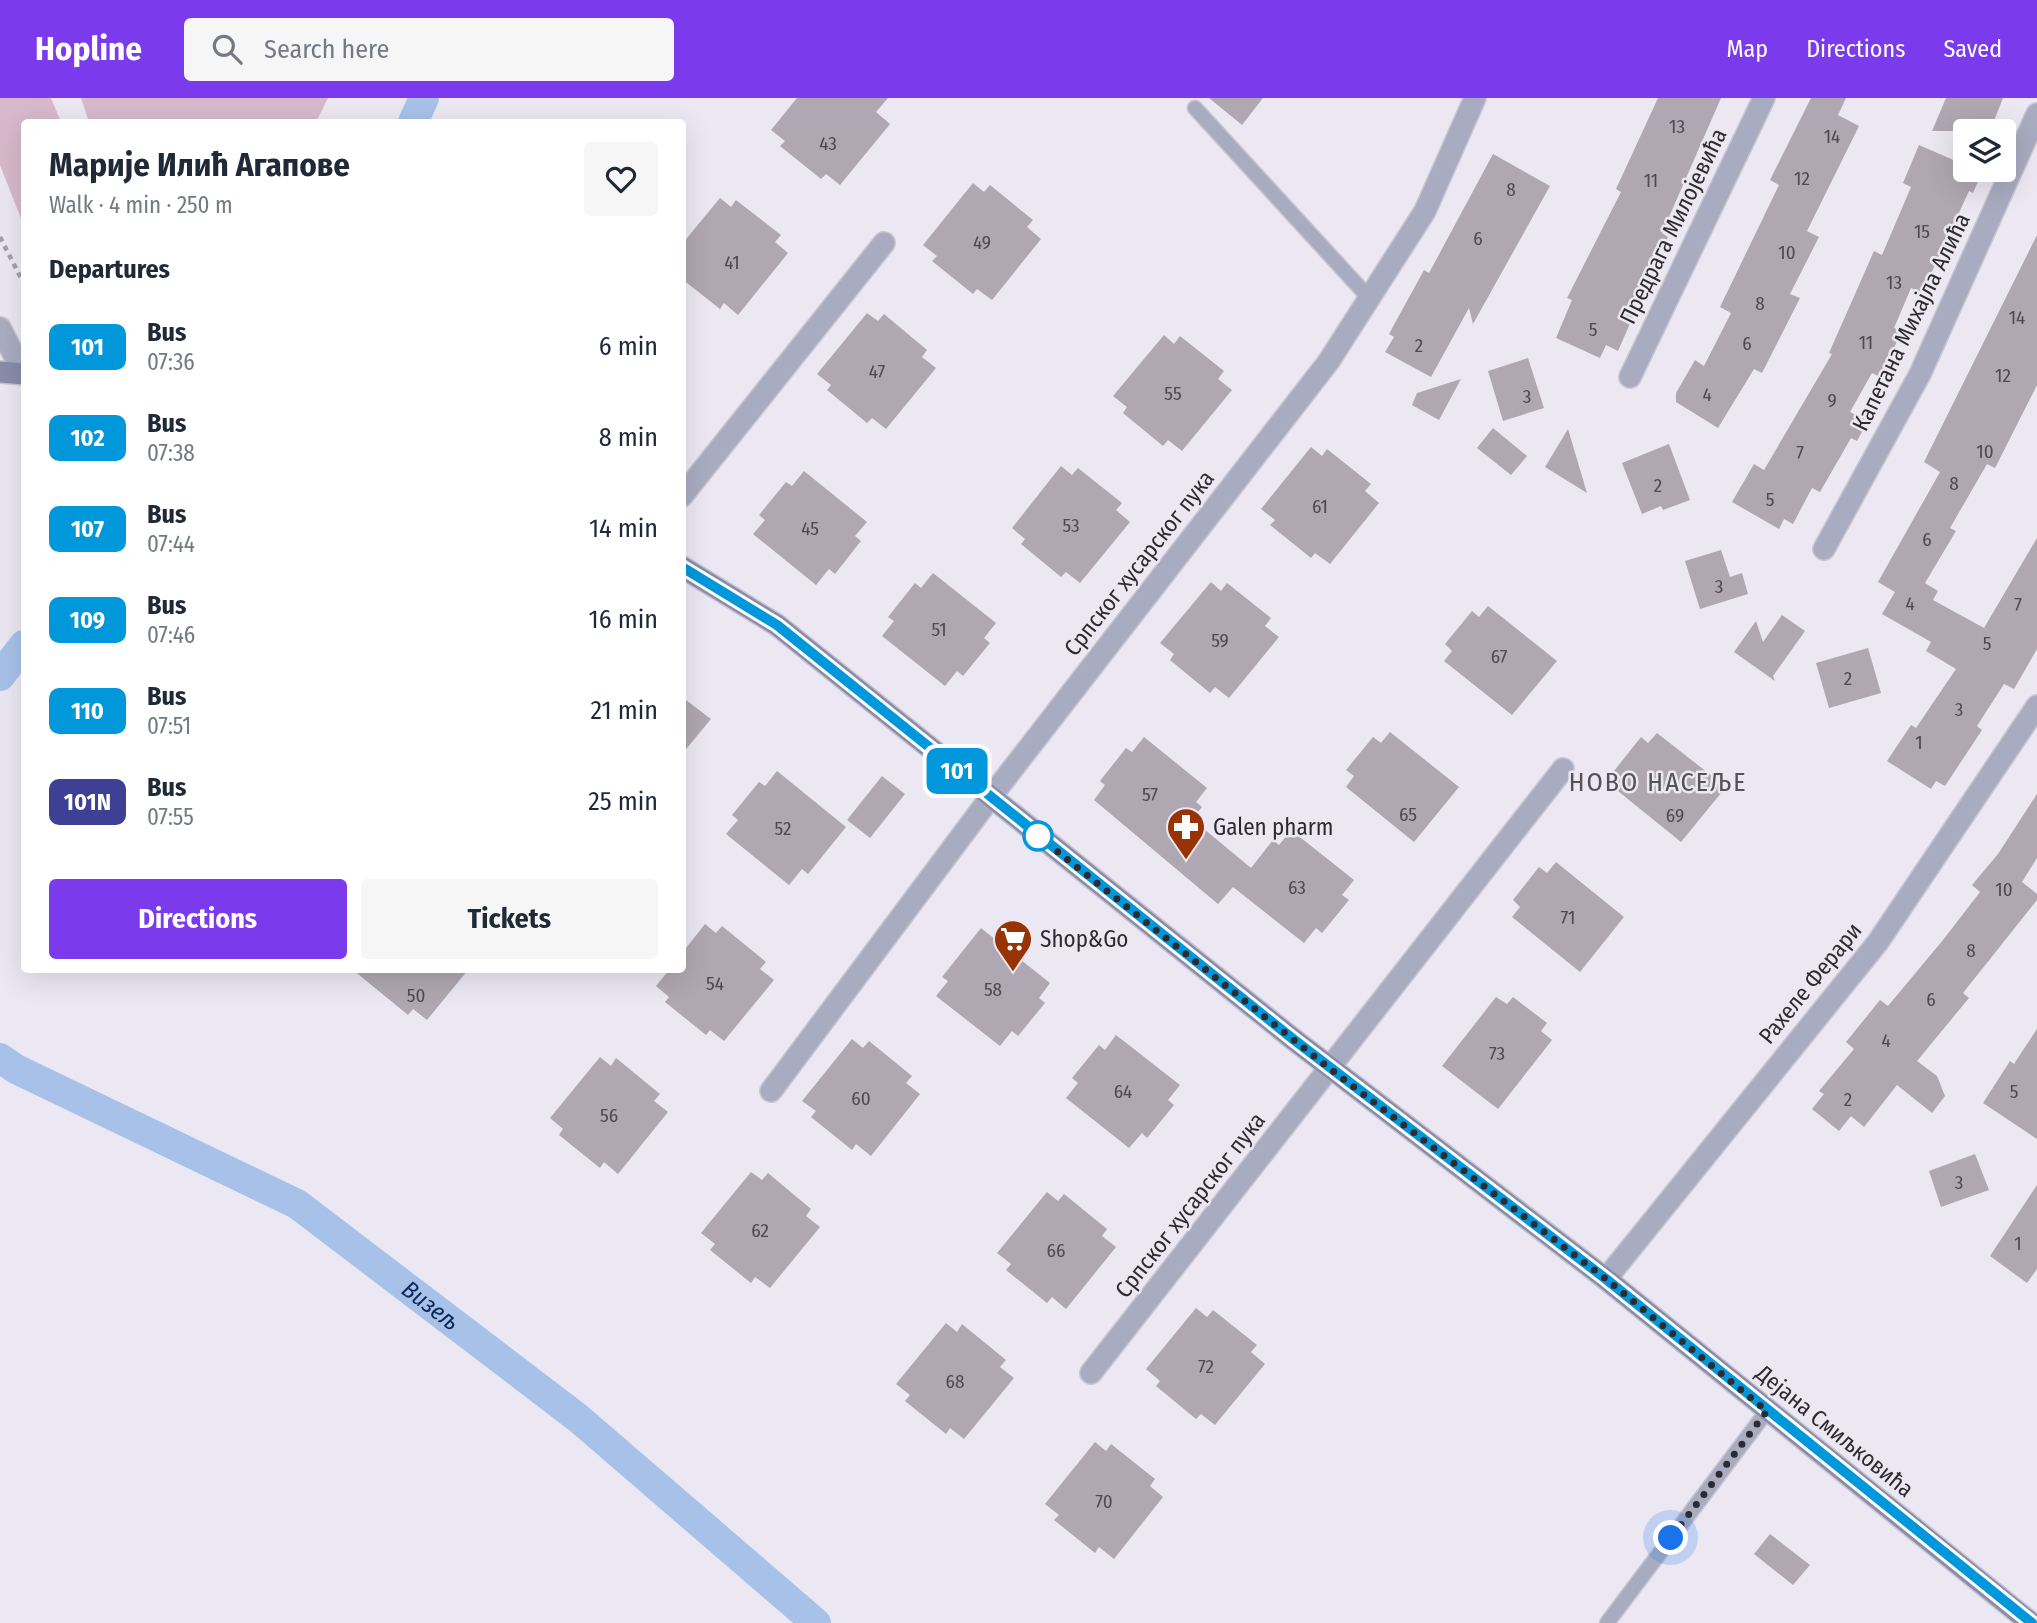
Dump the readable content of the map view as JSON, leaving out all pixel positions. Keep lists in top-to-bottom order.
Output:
{
  "streets": {
    "street": [
      "Предрага Милојевића",
      "Капетана Михајла Алића",
      "Српског хусарског пука",
      "Рахеле Ферари",
      "Дејана Смиљковића"
    ]
  },
  "crossings": [
    ["Рахеле Ферари", "Дејана Смиљковића"]
  ],
  "districts": ["НОВО НАСЕЉЕ"],
  "water": ["Визељ"],
  "places": {
    "pharmacy": ["Galen pharm"],
    "supermarket": ["Shop&Go"]
  },
  "lines": ["bus line 101"],
  "house_numbers": [
    "13",
    "14",
    "43",
    "12",
    "11",
    "8",
    "15",
    "6",
    "49",
    "10",
    "41",
    "13",
    "8",
    "14",
    "5",
    "11",
    "6",
    "2",
    "47",
    "12",
    "55",
    "4",
    "3",
    "9",
    "10",
    "7",
    "8",
    "2",
    "5",
    "61",
    "53",
    "45",
    "6",
    "3",
    "4",
    "7",
    "51",
    "59",
    "5",
    "67",
    "2",
    "3",
    "1",
    "57",
    "65",
    "69",
    "52",
    "63",
    "10",
    "71",
    "8",
    "54",
    "58",
    "50",
    "6",
    "4",
    "73",
    "64",
    "5",
    "60",
    "2",
    "56",
    "3",
    "62",
    "1",
    "66",
    "72",
    "68",
    "70"
  ],
  "page": {
    "header": "Hopline",
    "search": "Search here",
    "nav": ["Map", "Directions", "Saved"],
    "on_map": "101",
    "heading": [
      ["Марије Илић Агапове", "Walk · 4 min · 250 m"],
      "Departures"
    ],
    "list": [
      {
        "mark": "101",
        "name": "Bus",
        "note": "07:36",
        "value": "6 min"
      },
      {
        "mark": "102",
        "name": "Bus",
        "note": "07:38",
        "value": "8 min"
      },
      {
        "mark": "107",
        "name": "Bus",
        "note": "07:44",
        "value": "14 min"
      },
      {
        "mark": "109",
        "name": "Bus",
        "note": "07:46",
        "value": "16 min"
      },
      {
        "mark": "110",
        "name": "Bus",
        "note": "07:51",
        "value": "21 min"
      },
      {
        "mark": "101N",
        "name": "Bus",
        "note": "07:55",
        "value": "25 min"
      }
    ],
    "buttons": ["Directions", "Tickets"]
  }
}
